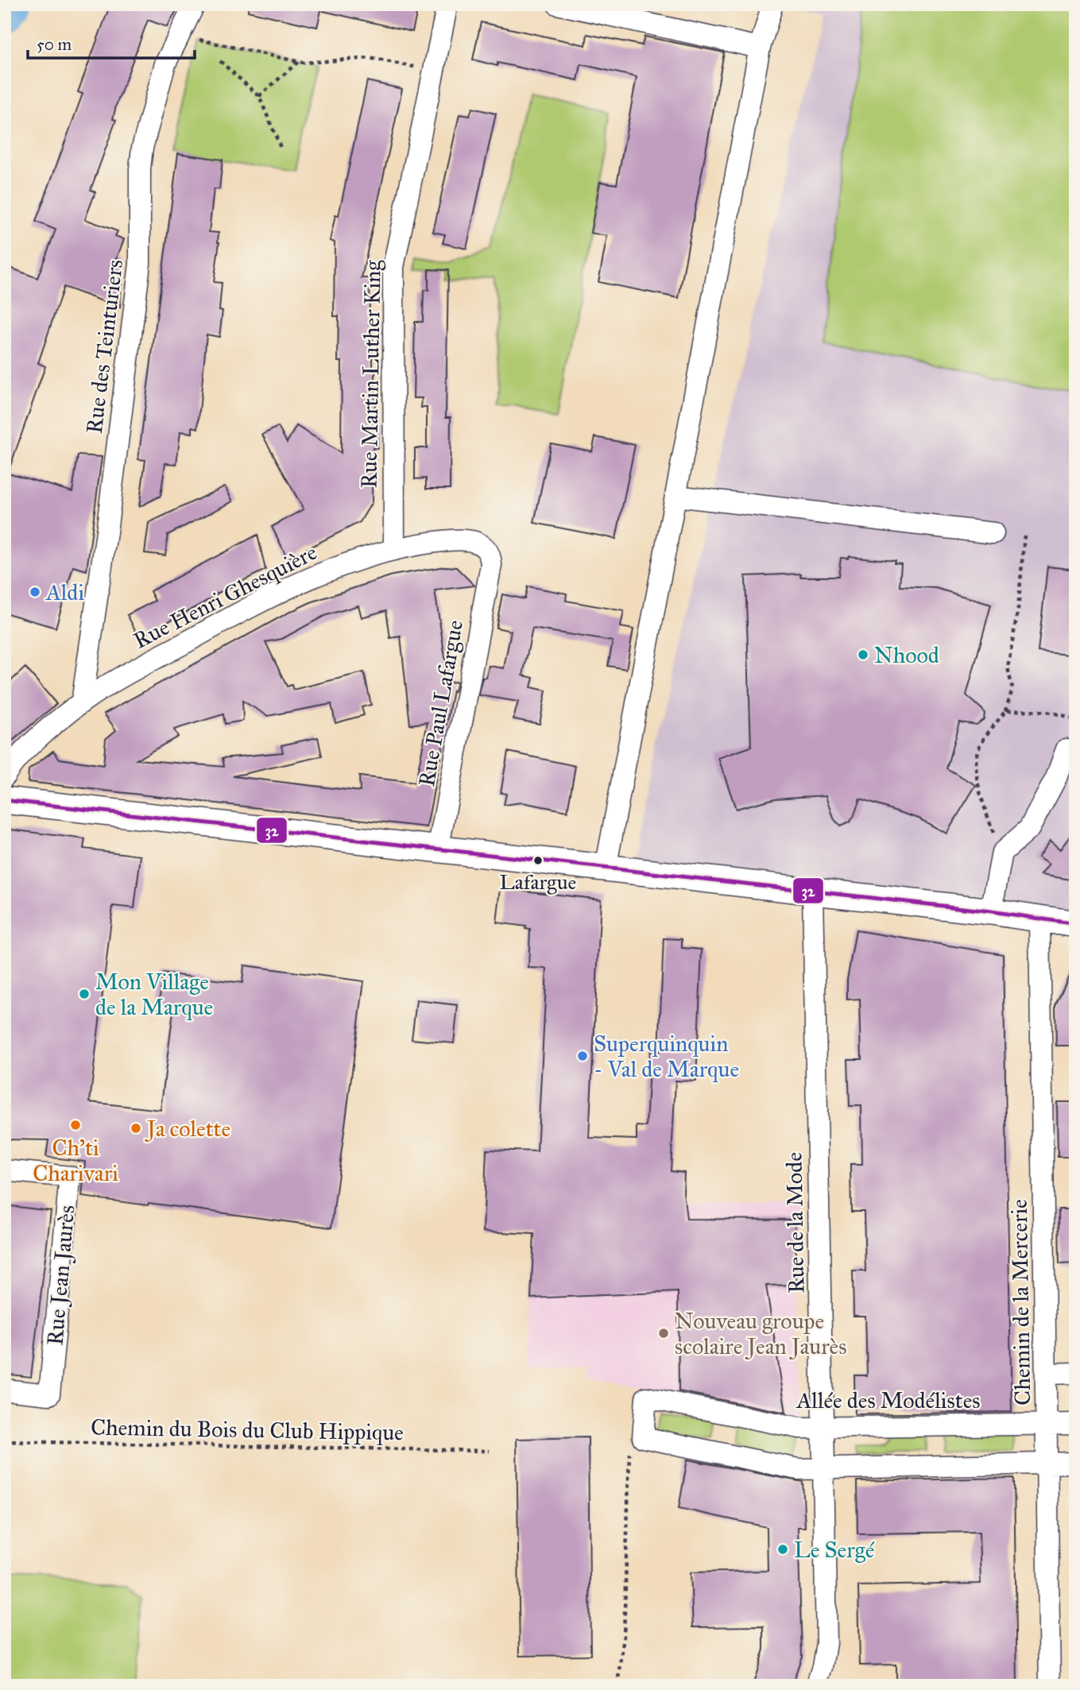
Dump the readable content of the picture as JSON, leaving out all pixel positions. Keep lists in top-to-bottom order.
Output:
{
  "streets": {
    "street": [
      "Rue des Teinturiers",
      "Rue Martin Luther King",
      "Rue Henri Ghesquière",
      "Rue Paul Lafargue",
      "Rue de la Mode",
      "Rue Jean Jaurès",
      "Chemin de la Mercerie",
      "Allée des Modélistes"
    ],
    "path": ["Chemin du Bois du Club Hippique"]
  },
  "crossings": [
    ["Rue des Teinturiers", "Rue Henri Ghesquière"],
    ["Rue Martin Luther King", "Rue Henri Ghesquière"],
    ["Rue Henri Ghesquière", "Rue Paul Lafargue"],
    ["Rue de la Mode", "Allée des Modélistes"],
    ["Chemin de la Mercerie", "Allée des Modélistes"]
  ],
  "places": [
    "Aldi",
    "Nhood",
    "Lafargue",
    "Mon Village de la Marque",
    "Superquinquin - Val de Marque",
    "Ch'ti Charivari",
    "Ja colette",
    "Nouveau groupe scolaire Jean Jaurès",
    "Le Sergé"
  ],
  "lines": ["transit line 32"],
  "scale_bar": "50 m"
}
